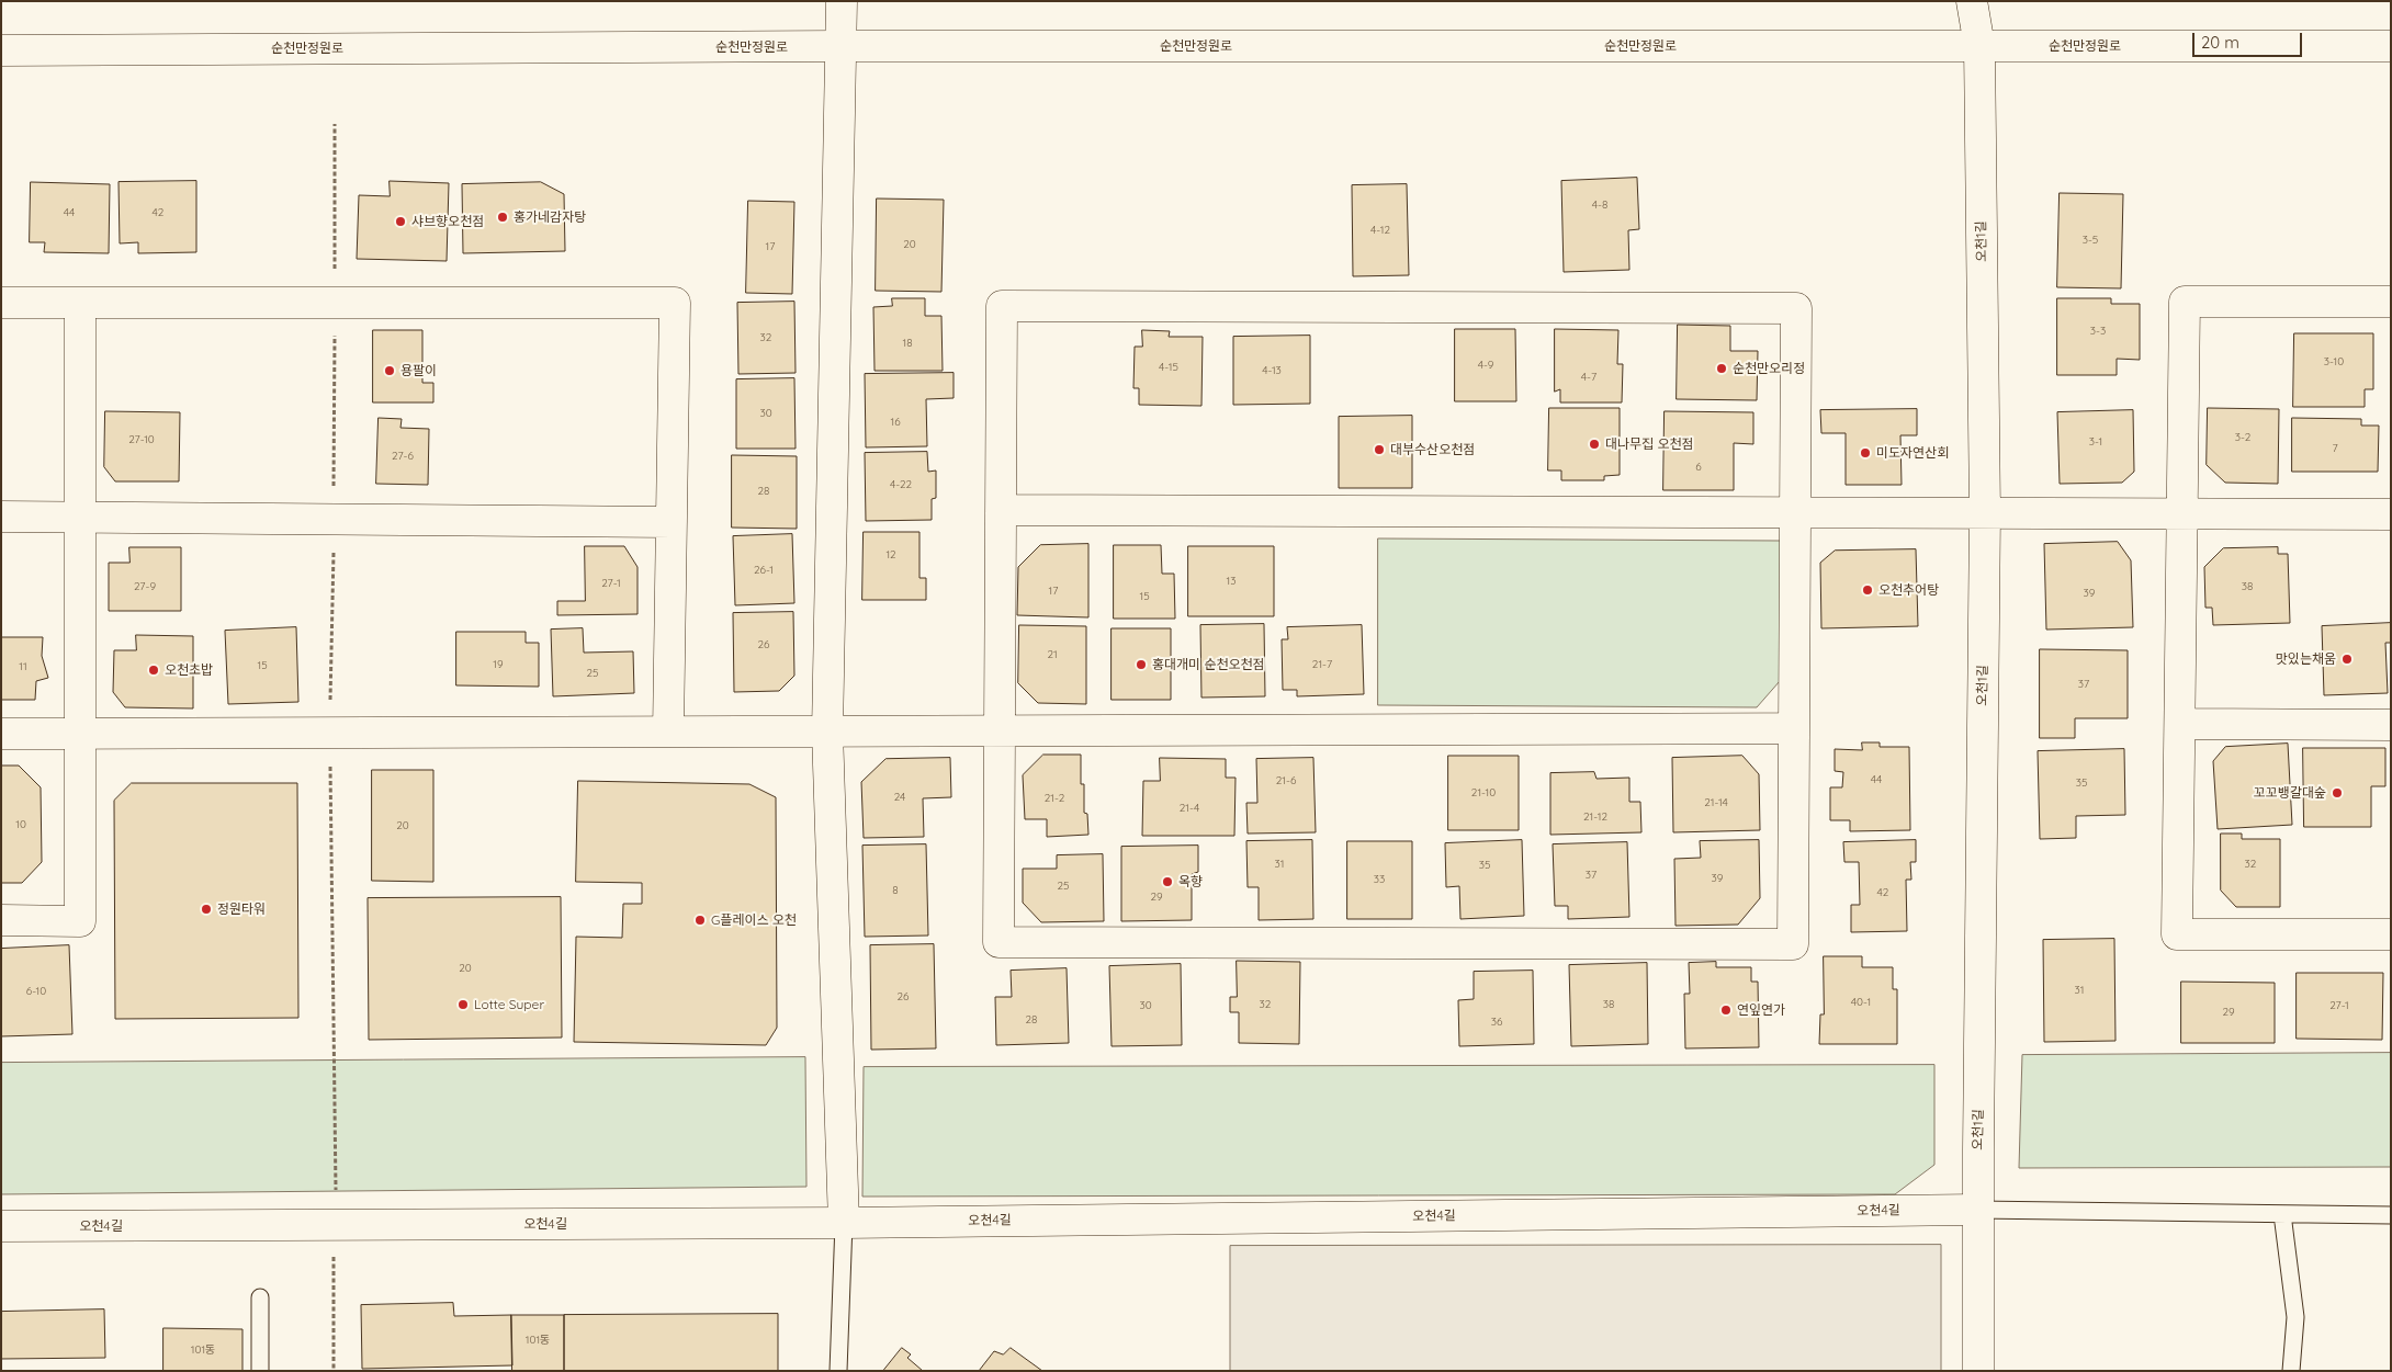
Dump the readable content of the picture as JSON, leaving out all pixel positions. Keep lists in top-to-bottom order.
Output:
{
  "streets": {
    "street": ["순천만정원로", "오천1길", "오천4길"]
  },
  "crossings": [
    ["순천만정원로", "오천1길"],
    ["오천1길", "오천4길"]
  ],
  "places": [
    "홍가네감자탕",
    "샤브향오천점",
    "순천만오리정",
    "용팔이",
    "대나무집 오천점",
    "대부수산오천점",
    "미도자연산회",
    "오천추어탕",
    "맛있는채움",
    "홍대개미 순천오천점",
    "오천초밥",
    "꼬꼬뱅갈대숲",
    "옥향",
    "정원타워",
    "G플레이스 오천",
    "Lotte Super",
    "연잎연가"
  ],
  "house_numbers": [
    "4-8",
    "44",
    "42",
    "4-12",
    "3-5",
    "20",
    "17",
    "3-3",
    "32",
    "18",
    "3-10",
    "4-9",
    "4-15",
    "4-13",
    "4-7",
    "30",
    "16",
    "3-2",
    "27-10",
    "3-1",
    "7",
    "27-6",
    "6",
    "4-22",
    "28",
    "12",
    "26-1",
    "13",
    "27-1",
    "27-9",
    "38",
    "17",
    "39",
    "15",
    "26",
    "21",
    "19",
    "21-7",
    "15",
    "11",
    "25",
    "37",
    "44",
    "21-6",
    "35",
    "21-10",
    "24",
    "21-2",
    "21-14",
    "21-4",
    "21-12",
    "10",
    "20",
    "31",
    "32",
    "35",
    "37",
    "39",
    "33",
    "25",
    "8",
    "42",
    "29",
    "20",
    "31",
    "6-10",
    "26",
    "40-1",
    "32",
    "38",
    "30",
    "27-1",
    "29",
    "28",
    "36",
    "101동",
    "101동"
  ],
  "scale_bar": "20 m"
}
